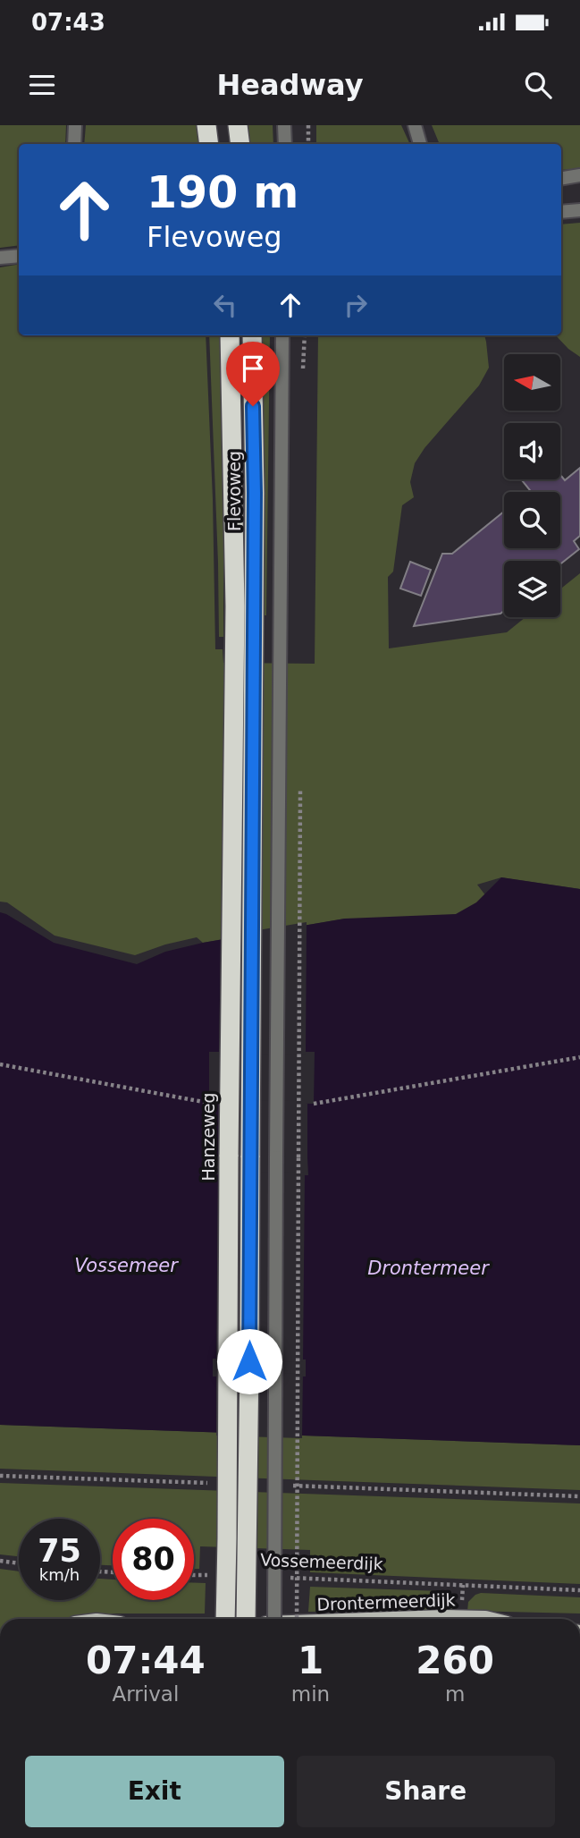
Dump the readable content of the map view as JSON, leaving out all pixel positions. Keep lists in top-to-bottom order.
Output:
{
  "streets": {
    "highway": ["Flevoweg", "Hanzeweg"],
    "main road": ["Drontermeerdijk"],
    "path": ["Vossemeerdijk"]
  },
  "crossings": [
    ["Flevoweg", "Hanzeweg"],
    ["Vossemeerdijk", "Drontermeerdijk"]
  ],
  "water": ["Vossemeer", "Drontermeer"],
  "north": "left",
  "page": {
    "status": "07:43",
    "header": "Headway",
    "turn": ["190 m", "Flevoweg"],
    "speed": "75 km/h",
    "limit": "80",
    "eta": [
      "07:44",
      "Arrival",
      "1",
      "min",
      "260",
      "m"
    ],
    "buttons": ["Exit", "Share"]
  }
}
